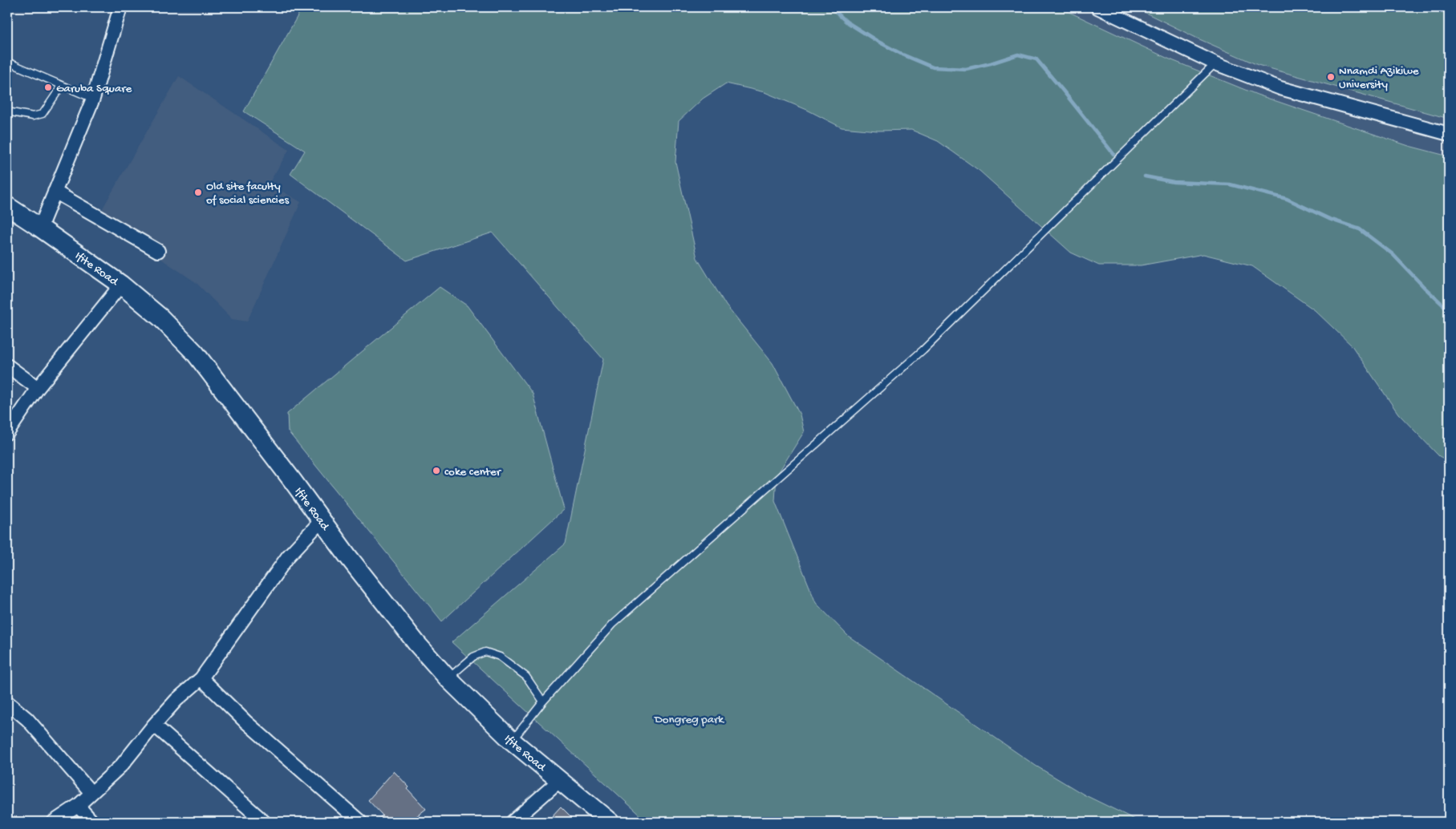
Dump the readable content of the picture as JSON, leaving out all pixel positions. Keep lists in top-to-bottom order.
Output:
{
  "streets": {
    "street": ["Ifite Road"]
  },
  "parks": ["Dongreg park"],
  "places": [
    "Nnamdi Azikiwe University",
    "Garuba Square",
    "Old site faculty of social sciencies",
    "coke center"
  ]
}
